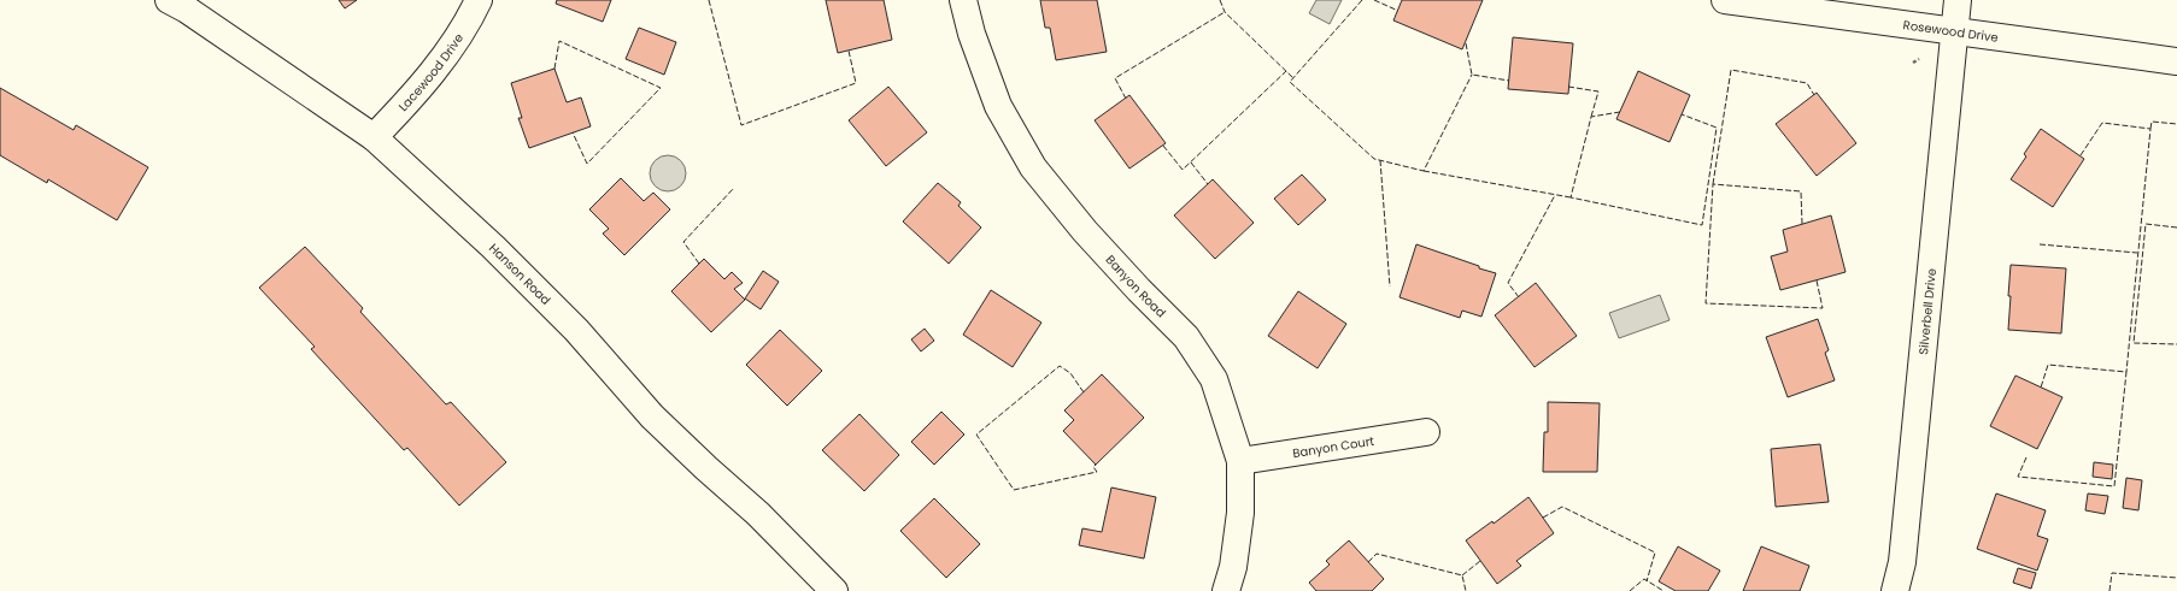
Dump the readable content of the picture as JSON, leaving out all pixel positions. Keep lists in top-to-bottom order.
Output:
{
  "streets": {
    "street": [
      "Rosewood Drive",
      "Lacewood Drive",
      "Hanson Road",
      "Banyon Road",
      "Silverbell Drive",
      "Banyon Court"
    ]
  },
  "crossings": [
    ["Rosewood Drive", "Silverbell Drive"],
    ["Lacewood Drive", "Hanson Road"],
    ["Banyon Road", "Banyon Court"]
  ]
}
